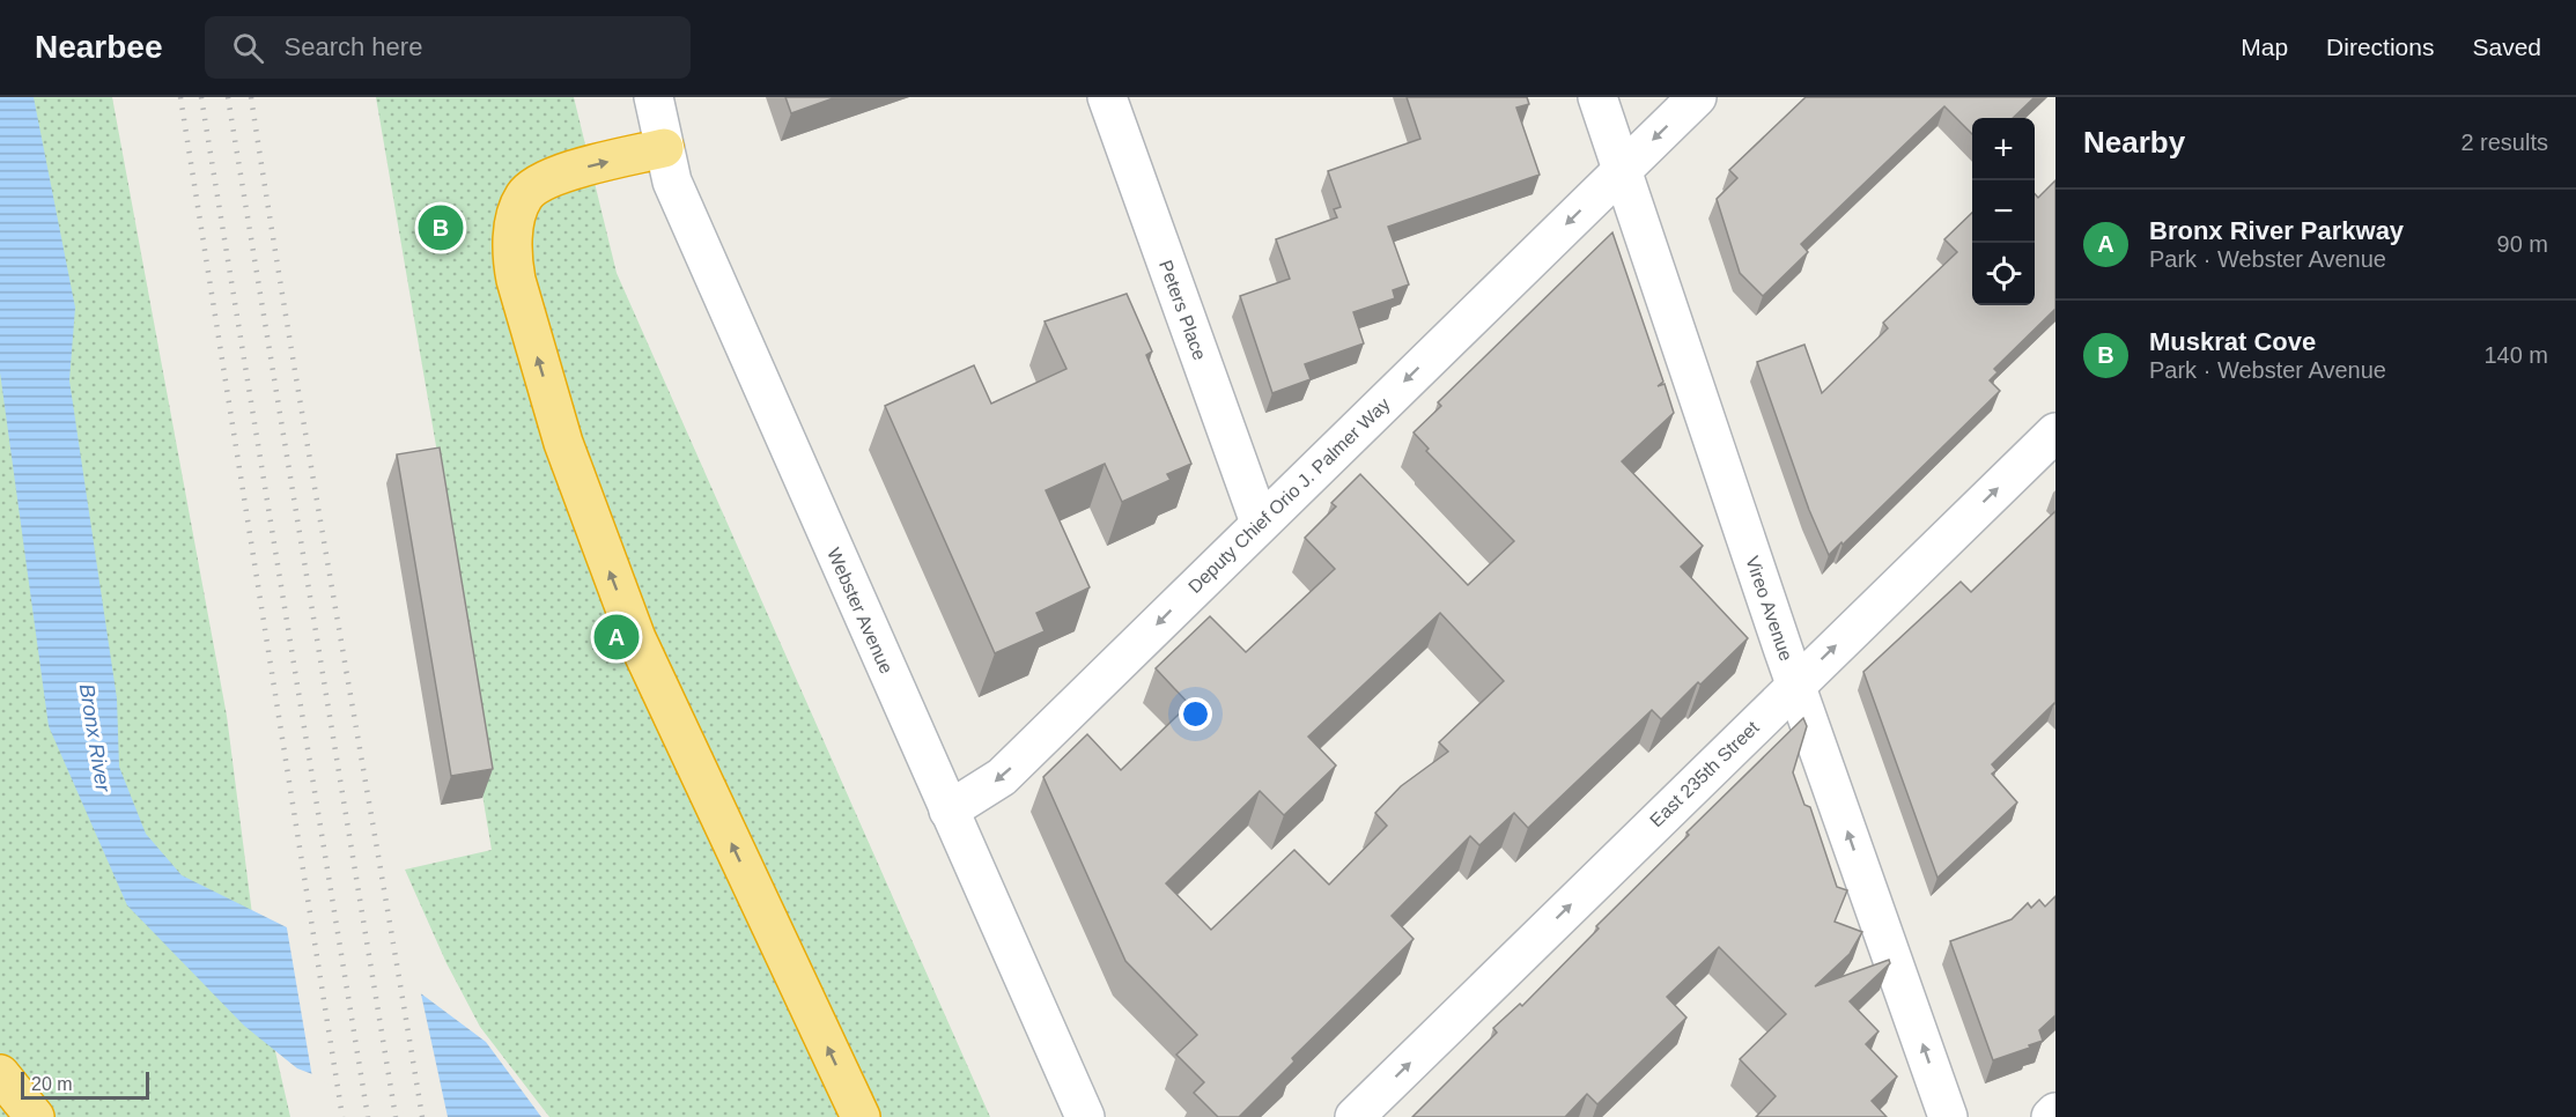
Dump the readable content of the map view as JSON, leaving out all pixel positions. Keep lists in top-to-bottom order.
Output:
{
  "streets": {
    "street": [
      "Peters Place",
      "Deputy Chief Orio J. Palmer Way",
      "Vireo Avenue",
      "Webster Avenue",
      "East 235th Street"
    ]
  },
  "crossings": [
    ["Peters Place", "Deputy Chief Orio J. Palmer Way"],
    ["Deputy Chief Orio J. Palmer Way", "Vireo Avenue"],
    ["Deputy Chief Orio J. Palmer Way", "Webster Avenue"],
    ["Vireo Avenue", "East 235th Street"]
  ],
  "one_way": ["Deputy Chief Orio J. Palmer Way", "Vireo Avenue", "East 235th Street"],
  "water": ["Bronx River"],
  "scale_bar": "20 m",
  "page": {
    "header": "Nearbee",
    "search": "Search here",
    "nav": ["Map", "Directions", "Saved"],
    "heading": ["Nearby", "2 results"],
    "map_buttons": ["+", "−"],
    "list": [
      {
        "mark": "A",
        "name": "Bronx River Parkway",
        "note": "Park · Webster Avenue",
        "value": "90 m"
      },
      {
        "mark": "B",
        "name": "Muskrat Cove",
        "note": "Park · Webster Avenue",
        "value": "140 m"
      }
    ],
    "pins": ["B", "A"],
    "scale": "20 m"
  }
}
